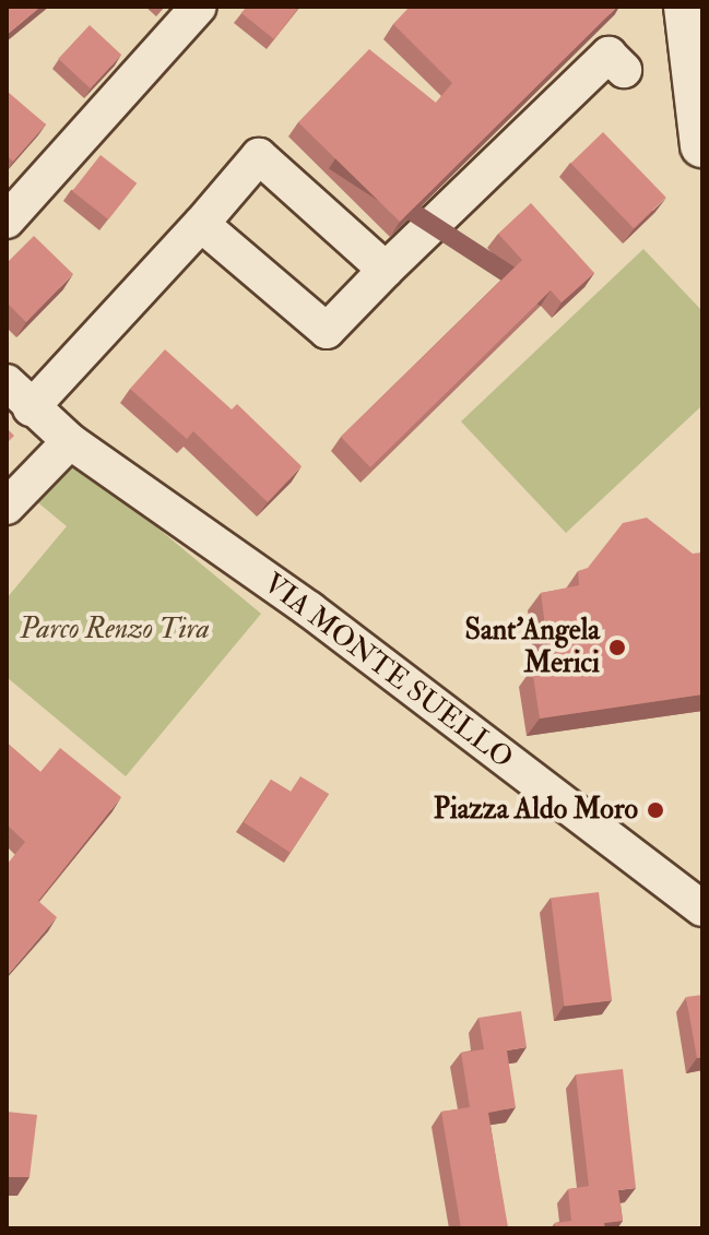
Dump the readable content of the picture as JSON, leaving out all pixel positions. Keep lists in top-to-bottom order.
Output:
{
  "streets": {
    "street": ["VIA MONTE SUELLO"]
  },
  "parks": ["Parco Renzo Tira"],
  "places": ["Sant'Angela Merici", "Piazza Aldo Moro"]
}
